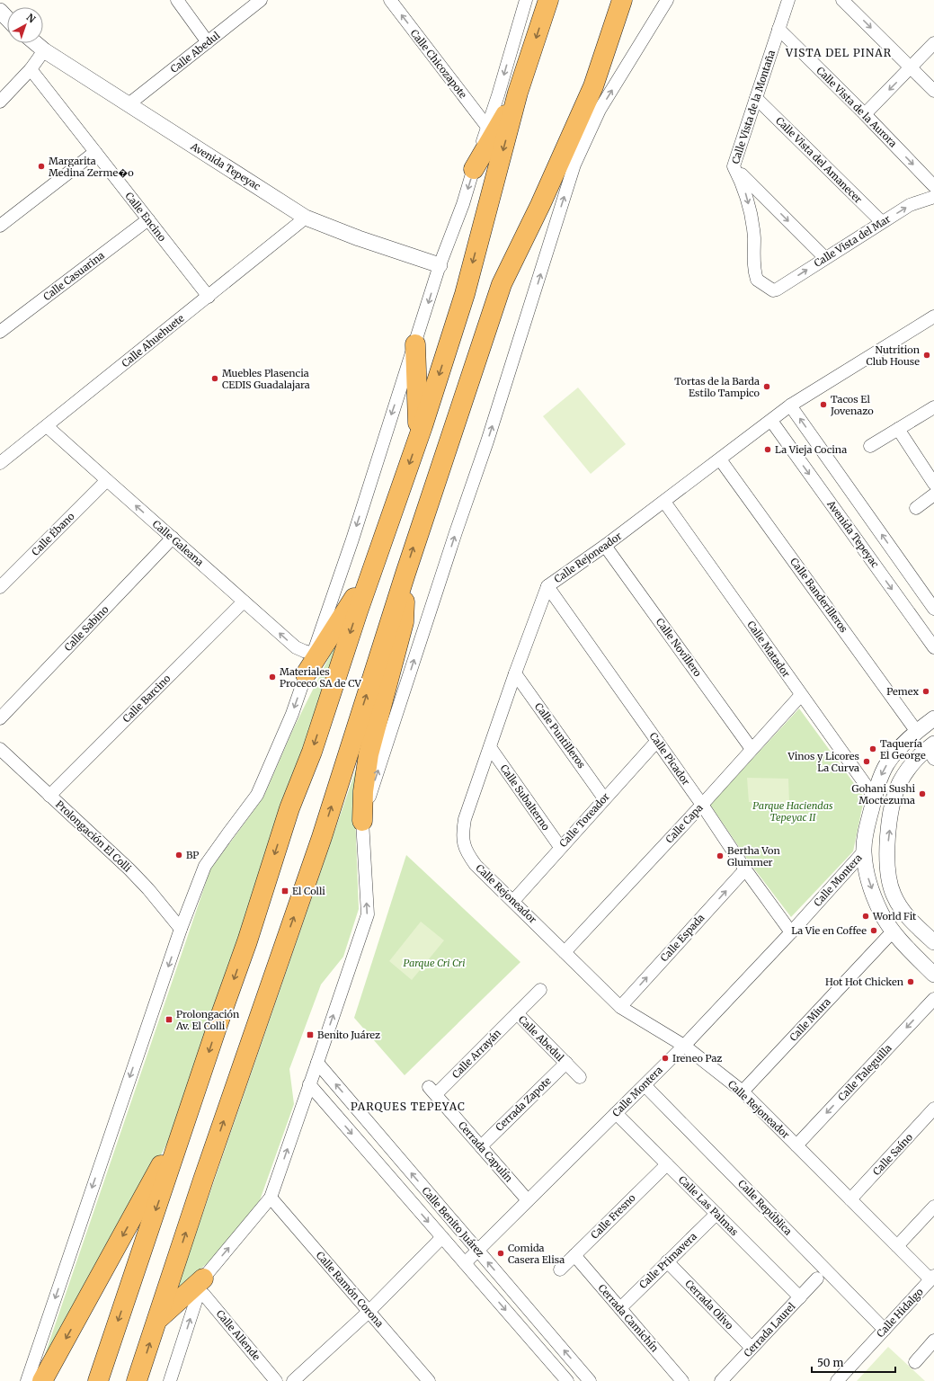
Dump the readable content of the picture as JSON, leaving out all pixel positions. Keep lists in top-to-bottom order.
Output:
{
  "streets": {
    "street": [
      "Calle Abedul",
      "Calle Chicozapote",
      "Calle Vista de la Montaña",
      "Calle Vista de la Aurora",
      "Calle Vista del Amanecer",
      "Avenida Tepeyac",
      "Calle Encino",
      "Calle Vista del Mar",
      "Calle Casuarina",
      "Calle Ahuehuete",
      "Calle Ébano",
      "Calle Galeana",
      "Calle Rejoneador",
      "Calle Banderilleros",
      "Calle Sabino",
      "Calle Novillero",
      "Calle Matador",
      "Calle Barcino",
      "Calle Puntilleros",
      "Calle Picador",
      "Calle Subalterno",
      "Calle Toreador",
      "Calle Capa",
      "Prolongación El Colli",
      "Calle Montera",
      "Calle Espada",
      "Calle Miura",
      "Calle Arrayán",
      "Calle Taleguilla",
      "Cerrada Zapote",
      "Cerrada Capulín",
      "Calle Saíno",
      "Calle Las Palmas",
      "Calle República",
      "Calle Fresno",
      "Calle Benito Juárez",
      "Calle Primavera",
      "Calle Ramón Corona",
      "Cerrada Olivo",
      "Calle Hidalgo",
      "Cerrada Camichín",
      "Cerrada Laurel",
      "Calle Allende"
    ]
  },
  "crossings": [
    ["Calle Abedul", "Avenida Tepeyac"],
    ["Calle Abedul", "Calle Arrayán"],
    ["Calle Abedul", "Cerrada Zapote"],
    ["Calle Vista de la Montaña", "Calle Vista de la Aurora"],
    ["Calle Vista de la Montaña", "Calle Vista del Amanecer"],
    ["Calle Vista de la Montaña", "Calle Vista del Mar"],
    ["Calle Vista del Amanecer", "Calle Vista del Mar"],
    ["Avenida Tepeyac", "Calle Ahuehuete"],
    ["Avenida Tepeyac", "Calle Rejoneador"],
    ["Calle Encino", "Calle Casuarina"],
    ["Calle Encino", "Calle Ahuehuete"],
    ["Calle Ahuehuete", "Calle Galeana"],
    ["Calle Ébano", "Calle Galeana"],
    ["Calle Galeana", "Calle Sabino"],
    ["Calle Galeana", "Calle Barcino"],
    ["Calle Rejoneador", "Calle Banderilleros"],
    ["Calle Rejoneador", "Calle Novillero"],
    ["Calle Rejoneador", "Calle Matador"],
    ["Calle Rejoneador", "Calle Puntilleros"],
    ["Calle Rejoneador", "Calle Picador"],
    ["Calle Rejoneador", "Calle Subalterno"],
    ["Calle Rejoneador", "Calle Toreador"],
    ["Calle Rejoneador", "Calle Capa"],
    ["Calle Rejoneador", "Calle Montera"],
    ["Calle Rejoneador", "Calle Espada"],
    ["Calle Rejoneador", "Calle Miura"],
    ["Calle Rejoneador", "Calle Taleguilla"],
    ["Calle Rejoneador", "Calle Saíno"],
    ["Calle Rejoneador", "Calle Hidalgo"],
    ["Calle Novillero", "Calle Capa"],
    ["Calle Matador", "Calle Capa"],
    ["Calle Barcino", "Prolongación El Colli"],
    ["Calle Puntilleros", "Calle Toreador"],
    ["Calle Picador", "Calle Toreador"],
    ["Calle Picador", "Calle Capa"],
    ["Calle Picador", "Calle Montera"],
    ["Calle Picador", "Calle Espada"],
    ["Calle Subalterno", "Calle Toreador"],
    ["Calle Montera", "Cerrada Capulín"],
    ["Calle Montera", "Calle Las Palmas"],
    ["Calle Montera", "Calle República"],
    ["Calle Montera", "Calle Benito Juárez"],
    ["Calle Arrayán", "Cerrada Capulín"],
    ["Cerrada Zapote", "Cerrada Capulín"],
    ["Calle Las Palmas", "Calle Fresno"],
    ["Calle Las Palmas", "Calle Primavera"],
    ["Calle Las Palmas", "Cerrada Laurel"],
    ["Calle República", "Calle Hidalgo"],
    ["Calle Fresno", "Cerrada Camichín"],
    ["Calle Primavera", "Cerrada Olivo"],
    ["Calle Primavera", "Cerrada Camichín"],
    ["Cerrada Olivo", "Cerrada Laurel"]
  ],
  "one_way": [
    "Calle Chicozapote",
    "Calle Vista de la Montaña",
    "Calle Vista del Mar",
    "Calle Galeana",
    "Calle Espada",
    "Calle Taleguilla"
  ],
  "districts": ["VISTA DEL PINAR", "PARQUES TEPEYAC"],
  "parks": ["Parque Haciendas Tepeyac II", "Parque Cri Cri"],
  "places": {
    "other": [
      "Margarita Medina Zerme�o",
      "Nutrition Club House",
      "Muebles Plasencia CEDIS Guadalajara",
      "Tortas de la Barda Estilo Tampico",
      "Tacos El Jovenazo",
      "La Vieja Cocina",
      "Materiales Proceco SA de CV",
      "Pemex",
      "Taquería El George",
      "Vinos y Licores La Curva",
      "Gohani Sushi Moctezuma",
      "BP",
      "Bertha Von Glummer",
      "World Fit",
      "La Vie en Coffee",
      "Hot Hot Chicken",
      "Ireneo Paz",
      "Comida Casera Elisa"
    ],
    "transit": ["El Colli", "Prolongación Av. El Colli", "Benito Juárez"]
  },
  "scale_bar": "50 m",
  "north": "top right"
}
